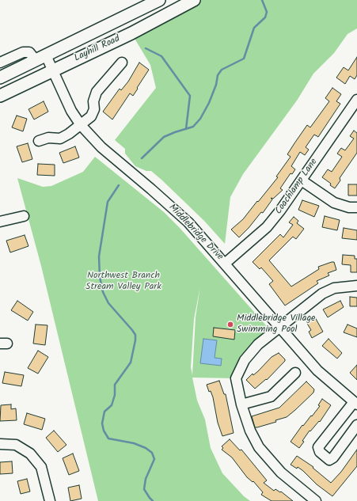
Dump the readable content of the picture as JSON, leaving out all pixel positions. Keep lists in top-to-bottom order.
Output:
{
  "streets": {
    "main road": ["Layhill Road"],
    "street": ["Coachlamp Lane", "Middlebridge Drive"]
  },
  "crossings": [
    ["Layhill Road", "Middlebridge Drive"],
    ["Coachlamp Lane", "Middlebridge Drive"]
  ],
  "parks": ["Northwest Branch Stream Valley Park"],
  "places": ["Middlebridge Village Swimming Pool"]
}
